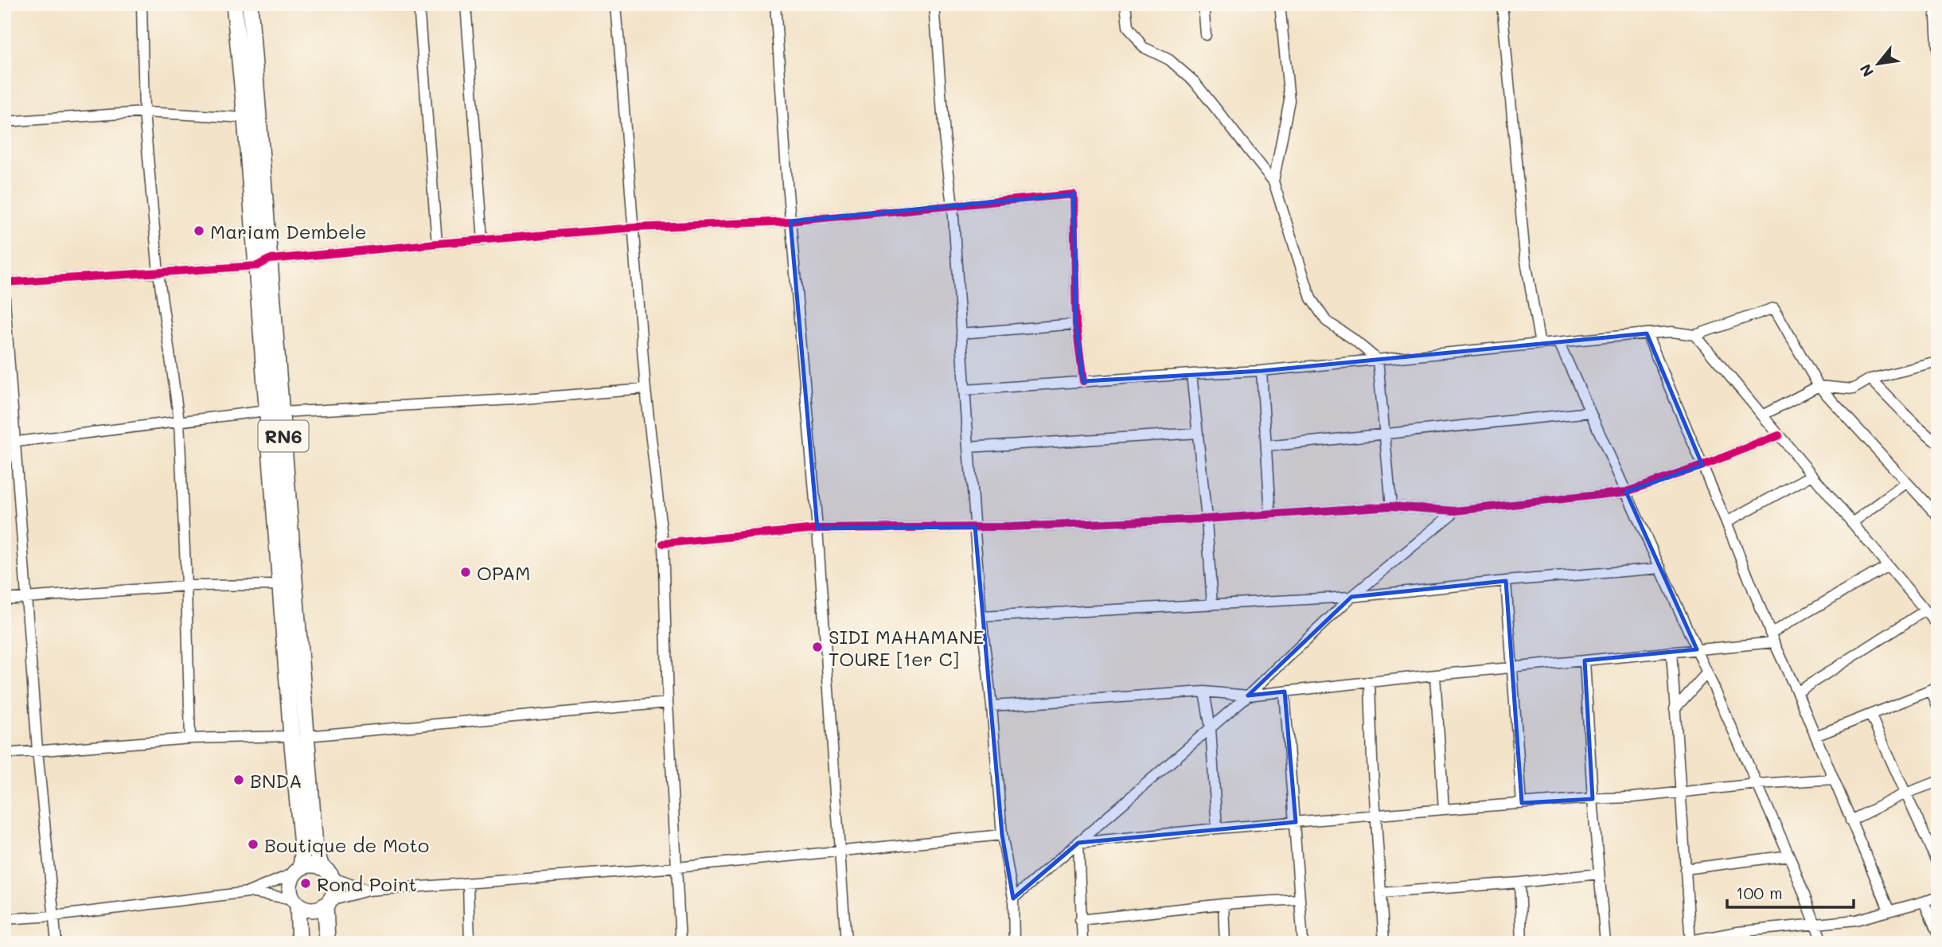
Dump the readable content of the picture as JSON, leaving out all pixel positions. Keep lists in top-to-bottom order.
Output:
{
  "streets": {
    "highway": ["RN6"]
  },
  "places": [
    "Mariam Dembele",
    "OPAM",
    "SIDI MAHAMANE TOURE [1er C]",
    "BNDA",
    "Boutique de Moto",
    "Rond Point"
  ],
  "scale_bar": "100 m",
  "north": "bottom left"
}
